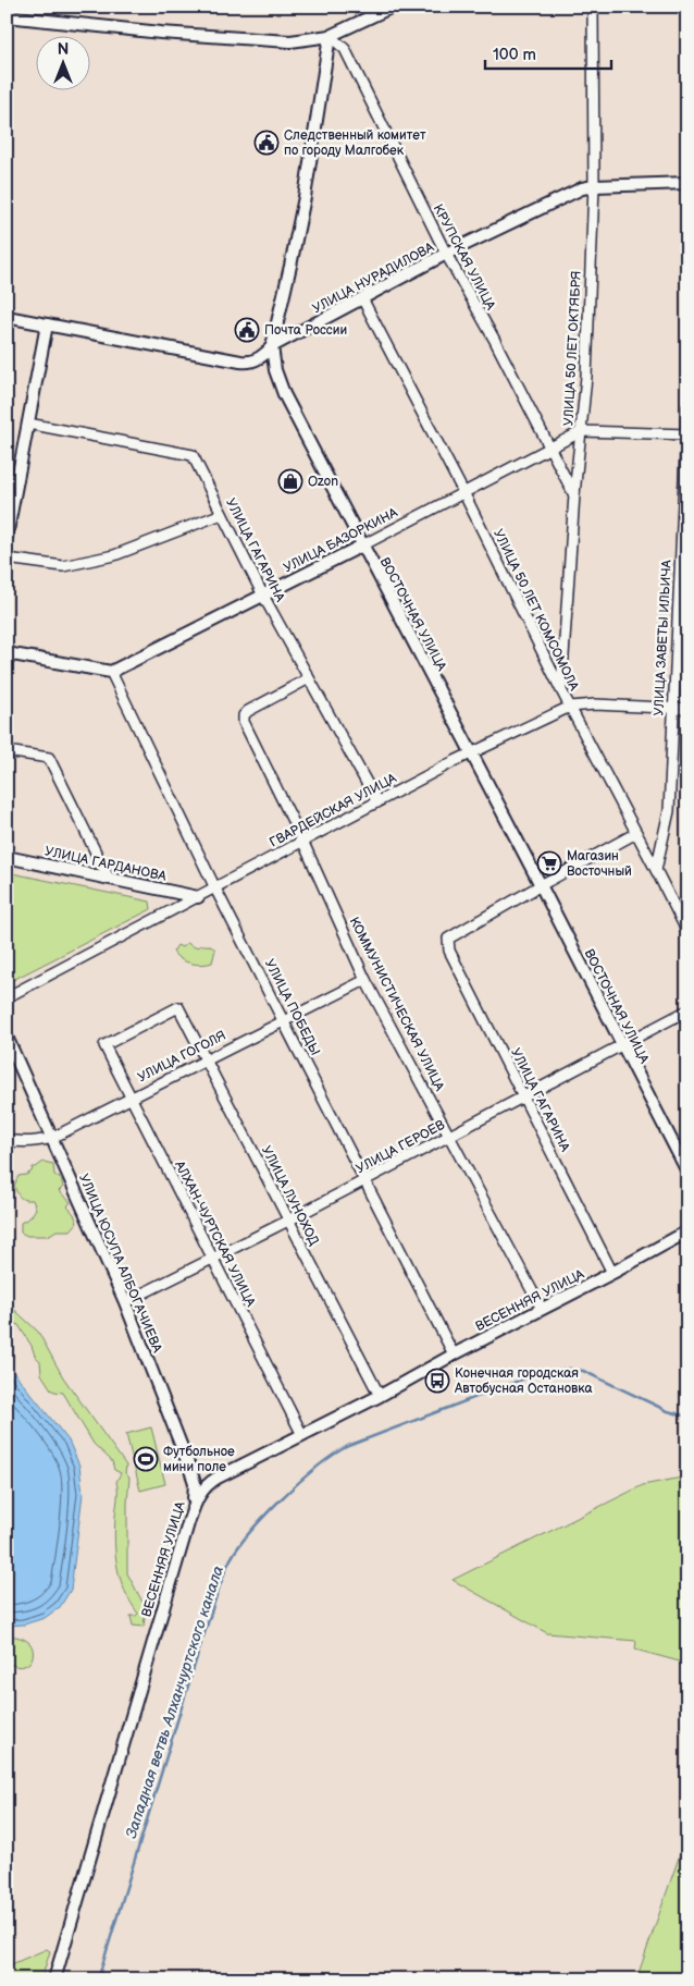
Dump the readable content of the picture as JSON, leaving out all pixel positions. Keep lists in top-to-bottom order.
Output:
{
  "streets": {
    "street": [
      "КРУПСКАЯ УЛИЦА",
      "УЛИЦА НУРАДИЛОВА",
      "УЛИЦА 50 ЛЕТ ОКТЯБРЯ",
      "УЛИЦА БАЗОРКИНА",
      "УЛИЦА ГАГАРИНА",
      "УЛИЦА 50 ЛЕТ КОМСОМОЛА",
      "ВОСТОЧНАЯ УЛИЦА",
      "УЛИЦА ЗАВЕТЫ ИЛЬИЧА",
      "ГВАРДЕЙСКАЯ УЛИЦА",
      "УЛИЦА ГАРДАНОВА",
      "КОММУНИСТИЧЕСКАЯ УЛИЦА",
      "УЛИЦА ПОБЕДЫ",
      "УЛИЦА ГОГОЛЯ",
      "УЛИЦА ГЕРОЕВ",
      "УЛИЦА ЛУНОХОД",
      "АЛХАН-ЧУРТСКАЯ УЛИЦА",
      "УЛИЦА ЮСУПА АЛБОГАЧИЕВА",
      "ВЕСЕННЯЯ УЛИЦА"
    ]
  },
  "crossings": [
    ["КРУПСКАЯ УЛИЦА", "УЛИЦА НУРАДИЛОВА"],
    ["КРУПСКАЯ УЛИЦА", "УЛИЦА 50 ЛЕТ ОКТЯБРЯ"],
    ["КРУПСКАЯ УЛИЦА", "УЛИЦА БАЗОРКИНА"],
    ["КРУПСКАЯ УЛИЦА", "ВОСТОЧНАЯ УЛИЦА"],
    ["УЛИЦА НУРАДИЛОВА", "УЛИЦА 50 ЛЕТ ОКТЯБРЯ"],
    ["УЛИЦА НУРАДИЛОВА", "УЛИЦА 50 ЛЕТ КОМСОМОЛА"],
    ["УЛИЦА НУРАДИЛОВА", "ВОСТОЧНАЯ УЛИЦА"],
    ["УЛИЦА 50 ЛЕТ ОКТЯБРЯ", "УЛИЦА БАЗОРКИНА"],
    ["УЛИЦА 50 ЛЕТ ОКТЯБРЯ", "УЛИЦА 50 ЛЕТ КОМСОМОЛА"],
    ["УЛИЦА БАЗОРКИНА", "УЛИЦА ГАГАРИНА"],
    ["УЛИЦА БАЗОРКИНА", "УЛИЦА 50 ЛЕТ КОМСОМОЛА"],
    ["УЛИЦА БАЗОРКИНА", "ВОСТОЧНАЯ УЛИЦА"],
    ["УЛИЦА БАЗОРКИНА", "УЛИЦА ЗАВЕТЫ ИЛЬИЧА"],
    ["УЛИЦА БАЗОРКИНА", "УЛИЦА ПОБЕДЫ"],
    ["УЛИЦА ГАГАРИНА", "ВОСТОЧНАЯ УЛИЦА"],
    ["УЛИЦА ГАГАРИНА", "ГВАРДЕЙСКАЯ УЛИЦА"],
    ["УЛИЦА ГАГАРИНА", "КОММУНИСТИЧЕСКАЯ УЛИЦА"],
    ["УЛИЦА ГАГАРИНА", "УЛИЦА ГЕРОЕВ"],
    ["УЛИЦА ГАГАРИНА", "ВЕСЕННЯЯ УЛИЦА"],
    ["УЛИЦА 50 ЛЕТ КОМСОМОЛА", "УЛИЦА ЗАВЕТЫ ИЛЬИЧА"],
    ["УЛИЦА 50 ЛЕТ КОМСОМОЛА", "ГВАРДЕЙСКАЯ УЛИЦА"],
    ["ВОСТОЧНАЯ УЛИЦА", "ГВАРДЕЙСКАЯ УЛИЦА"],
    ["ВОСТОЧНАЯ УЛИЦА", "УЛИЦА ГЕРОЕВ"],
    ["УЛИЦА ЗАВЕТЫ ИЛЬИЧА", "ГВАРДЕЙСКАЯ УЛИЦА"],
    ["ГВАРДЕЙСКАЯ УЛИЦА", "УЛИЦА ГАРДАНОВА"],
    ["ГВАРДЕЙСКАЯ УЛИЦА", "КОММУНИСТИЧЕСКАЯ УЛИЦА"],
    ["ГВАРДЕЙСКАЯ УЛИЦА", "УЛИЦА ПОБЕДЫ"],
    ["КОММУНИСТИЧЕСКАЯ УЛИЦА", "УЛИЦА ГОГОЛЯ"],
    ["КОММУНИСТИЧЕСКАЯ УЛИЦА", "УЛИЦА ГЕРОЕВ"],
    ["КОММУНИСТИЧЕСКАЯ УЛИЦА", "ВЕСЕННЯЯ УЛИЦА"],
    ["УЛИЦА ПОБЕДЫ", "УЛИЦА ГОГОЛЯ"],
    ["УЛИЦА ПОБЕДЫ", "УЛИЦА ГЕРОЕВ"],
    ["УЛИЦА ПОБЕДЫ", "ВЕСЕННЯЯ УЛИЦА"],
    ["УЛИЦА ГОГОЛЯ", "УЛИЦА ЛУНОХОД"],
    ["УЛИЦА ГОГОЛЯ", "АЛХАН-ЧУРТСКАЯ УЛИЦА"],
    ["УЛИЦА ГОГОЛЯ", "УЛИЦА ЮСУПА АЛБОГАЧИЕВА"],
    ["УЛИЦА ГЕРОЕВ", "УЛИЦА ЛУНОХОД"],
    ["УЛИЦА ГЕРОЕВ", "АЛХАН-ЧУРТСКАЯ УЛИЦА"],
    ["УЛИЦА ГЕРОЕВ", "УЛИЦА ЮСУПА АЛБОГАЧИЕВА"],
    ["УЛИЦА ЛУНОХОД", "АЛХАН-ЧУРТСКАЯ УЛИЦА"],
    ["УЛИЦА ЛУНОХОД", "ВЕСЕННЯЯ УЛИЦА"],
    ["АЛХАН-ЧУРТСКАЯ УЛИЦА", "ВЕСЕННЯЯ УЛИЦА"],
    ["УЛИЦА ЮСУПА АЛБОГАЧИЕВА", "ВЕСЕННЯЯ УЛИЦА"]
  ],
  "water": ["Западная ветвь Алханчуртского канала"],
  "places": {
    "public building": ["Следственный комитет по городу Малгобек", "Почта России"],
    "shop": ["Ozon"],
    "supermarket": ["Магазин Восточный"],
    "bus stop": ["Конечная городская Автобусная Остановка"],
    "sports": ["Футбольное мини поле"]
  },
  "scale_bar": "100 m",
  "north": "top"
}
